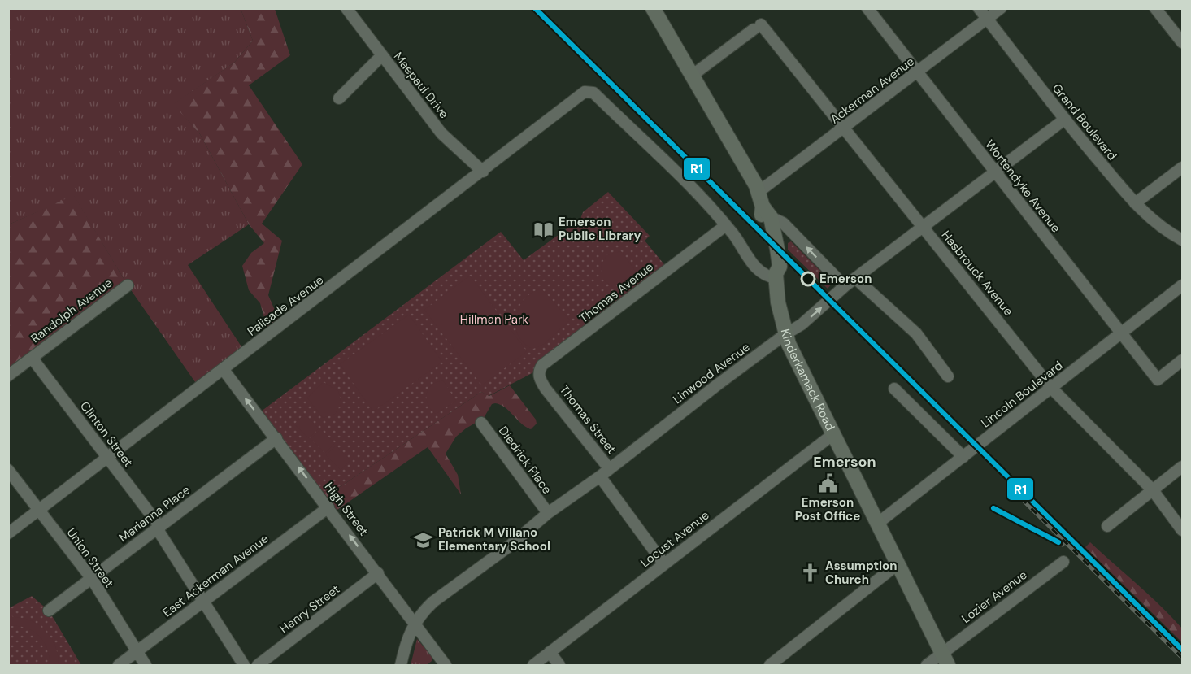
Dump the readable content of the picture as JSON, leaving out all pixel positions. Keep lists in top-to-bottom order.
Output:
{
  "streets": {
    "main road": ["Kinderkamack Road"],
    "street": [
      "Maepaul Drive",
      "Ackerman Avenue",
      "Grand Boulevard",
      "Wortendyke Avenue",
      "Hasbrouck Avenue",
      "Thomas Avenue",
      "Palisade Avenue",
      "Randolph Avenue",
      "Linwood Avenue",
      "Lincoln Boulevard",
      "Thomas Street",
      "Clinton Street",
      "Diedrick Place",
      "High Street",
      "Marianna Place",
      "Locust Avenue",
      "Union Street",
      "East Ackerman Avenue",
      "Lozier Avenue",
      "Henry Street"
    ]
  },
  "crossings": [
    ["Maepaul Drive", "Palisade Avenue"],
    ["Ackerman Avenue", "Grand Boulevard"],
    ["Ackerman Avenue", "Wortendyke Avenue"],
    ["Ackerman Avenue", "Hasbrouck Avenue"],
    ["Ackerman Avenue", "Kinderkamack Road"],
    ["Grand Boulevard", "Linwood Avenue"],
    ["Wortendyke Avenue", "Linwood Avenue"],
    ["Wortendyke Avenue", "Lincoln Boulevard"],
    ["Hasbrouck Avenue", "Linwood Avenue"],
    ["Hasbrouck Avenue", "Kinderkamack Road"],
    ["Hasbrouck Avenue", "Lincoln Boulevard"],
    ["Thomas Avenue", "Palisade Avenue"],
    ["Thomas Avenue", "Thomas Street"],
    ["Palisade Avenue", "Clinton Street"],
    ["Palisade Avenue", "High Street"],
    ["Palisade Avenue", "Union Street"],
    ["Randolph Avenue", "Clinton Street"],
    ["Linwood Avenue", "Kinderkamack Road"],
    ["Linwood Avenue", "Thomas Street"],
    ["Linwood Avenue", "Diedrick Place"],
    ["Linwood Avenue", "High Street"],
    ["Kinderkamack Road", "Lincoln Boulevard"],
    ["Kinderkamack Road", "Locust Avenue"],
    ["Kinderkamack Road", "Lozier Avenue"],
    ["Clinton Street", "Marianna Place"],
    ["Clinton Street", "East Ackerman Avenue"],
    ["High Street", "Marianna Place"],
    ["High Street", "East Ackerman Avenue"],
    ["High Street", "Henry Street"],
    ["Marianna Place", "Union Street"],
    ["Union Street", "East Ackerman Avenue"]
  ],
  "one_way": ["High Street"],
  "districts": ["Emerson"],
  "parks": ["Hillman Park"],
  "places": {
    "library": ["Emerson Public Library"],
    "other": ["Emerson"],
    "public building": ["Emerson Post Office"],
    "school or university": ["Patrick M Villano Elementary School"],
    "church": ["Assumption Church"]
  },
  "lines": ["transit line R1"]
}
